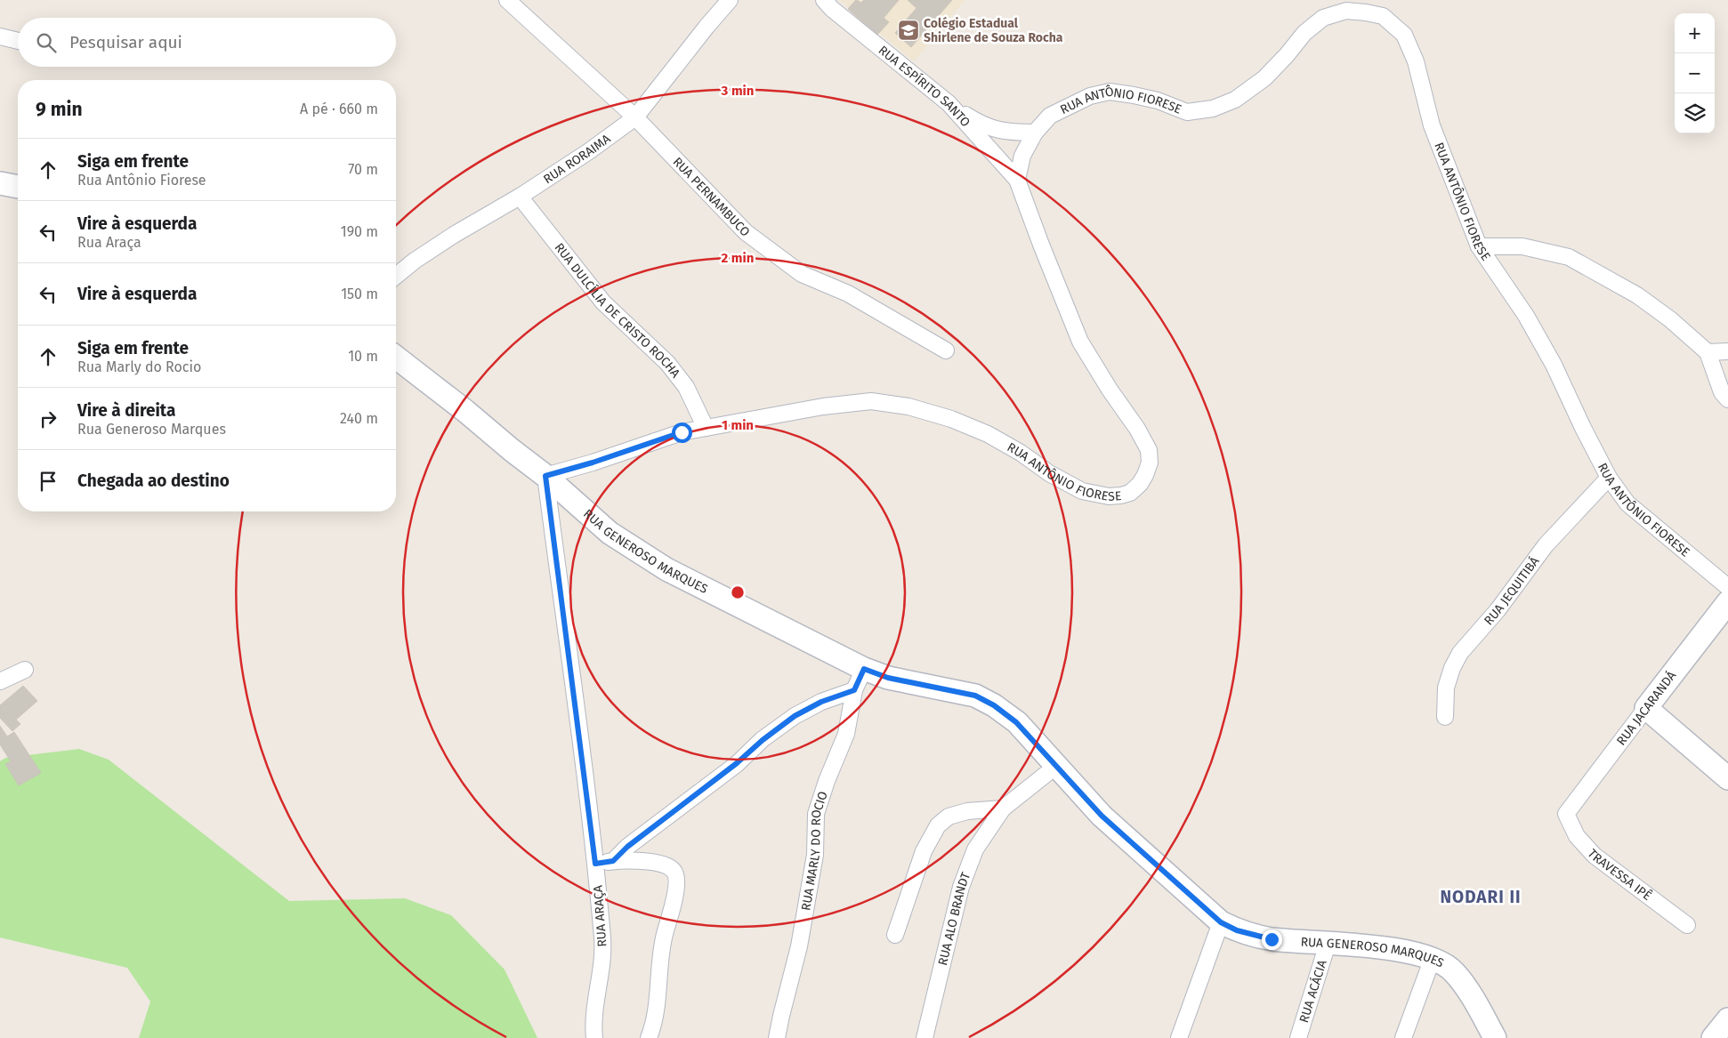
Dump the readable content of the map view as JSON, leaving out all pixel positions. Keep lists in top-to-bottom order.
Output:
{
  "streets": {
    "street": [
      "RUA ESPÍRITO SANTO",
      "RUA ANTÔNIO FIORESE",
      "RUA RORAIMA",
      "RUA PERNAMBUCO",
      "RUA DULCÍLIA DE CRISTO ROCHA",
      "RUA GENEROSO MARQUES",
      "RUA JEQUITIBÁ",
      "RUA JACARANDÁ",
      "RUA MARLY DO ROCIO",
      "TRAVESSA IPÊ",
      "RUA ARAÇA",
      "RUA ALO BRANDT",
      "RUA ACÁCIA"
    ]
  },
  "crossings": [
    ["RUA ESPÍRITO SANTO", "RUA ANTÔNIO FIORESE"],
    ["RUA ANTÔNIO FIORESE", "RUA DULCÍLIA DE CRISTO ROCHA"],
    ["RUA ANTÔNIO FIORESE", "RUA GENEROSO MARQUES"],
    ["RUA ANTÔNIO FIORESE", "RUA JEQUITIBÁ"],
    ["RUA ANTÔNIO FIORESE", "RUA ARAÇA"],
    ["RUA RORAIMA", "RUA PERNAMBUCO"],
    ["RUA RORAIMA", "RUA DULCÍLIA DE CRISTO ROCHA"],
    ["RUA GENEROSO MARQUES", "RUA MARLY DO ROCIO"],
    ["RUA GENEROSO MARQUES", "RUA ARAÇA"],
    ["RUA GENEROSO MARQUES", "RUA ALO BRANDT"],
    ["RUA GENEROSO MARQUES", "RUA ACÁCIA"],
    ["RUA JACARANDÁ", "TRAVESSA IPÊ"]
  ],
  "districts": ["NODARI II"],
  "places": {
    "school or university": ["Colégio Estadual Shirlene de Souza Rocha"]
  },
  "page": {
    "map_buttons": ["+", "−"],
    "search": "Pesquisar aqui",
    "heading": ["9 min", "A pé · 660 m"],
    "list": [
      ["Siga em frente", "Rua Antônio Fiorese", "70 m"],
      ["Vire à esquerda", "Rua Araça", "190 m"],
      ["Vire à esquerda", "150 m"],
      ["Siga em frente", "Rua Marly do Rocio", "10 m"],
      ["Vire à direita", "Rua Generoso Marques", "240 m"],
      "Chegada ao destino"
    ]
  },
  "rings": ["3 min", "2 min", "1 min"]
}
